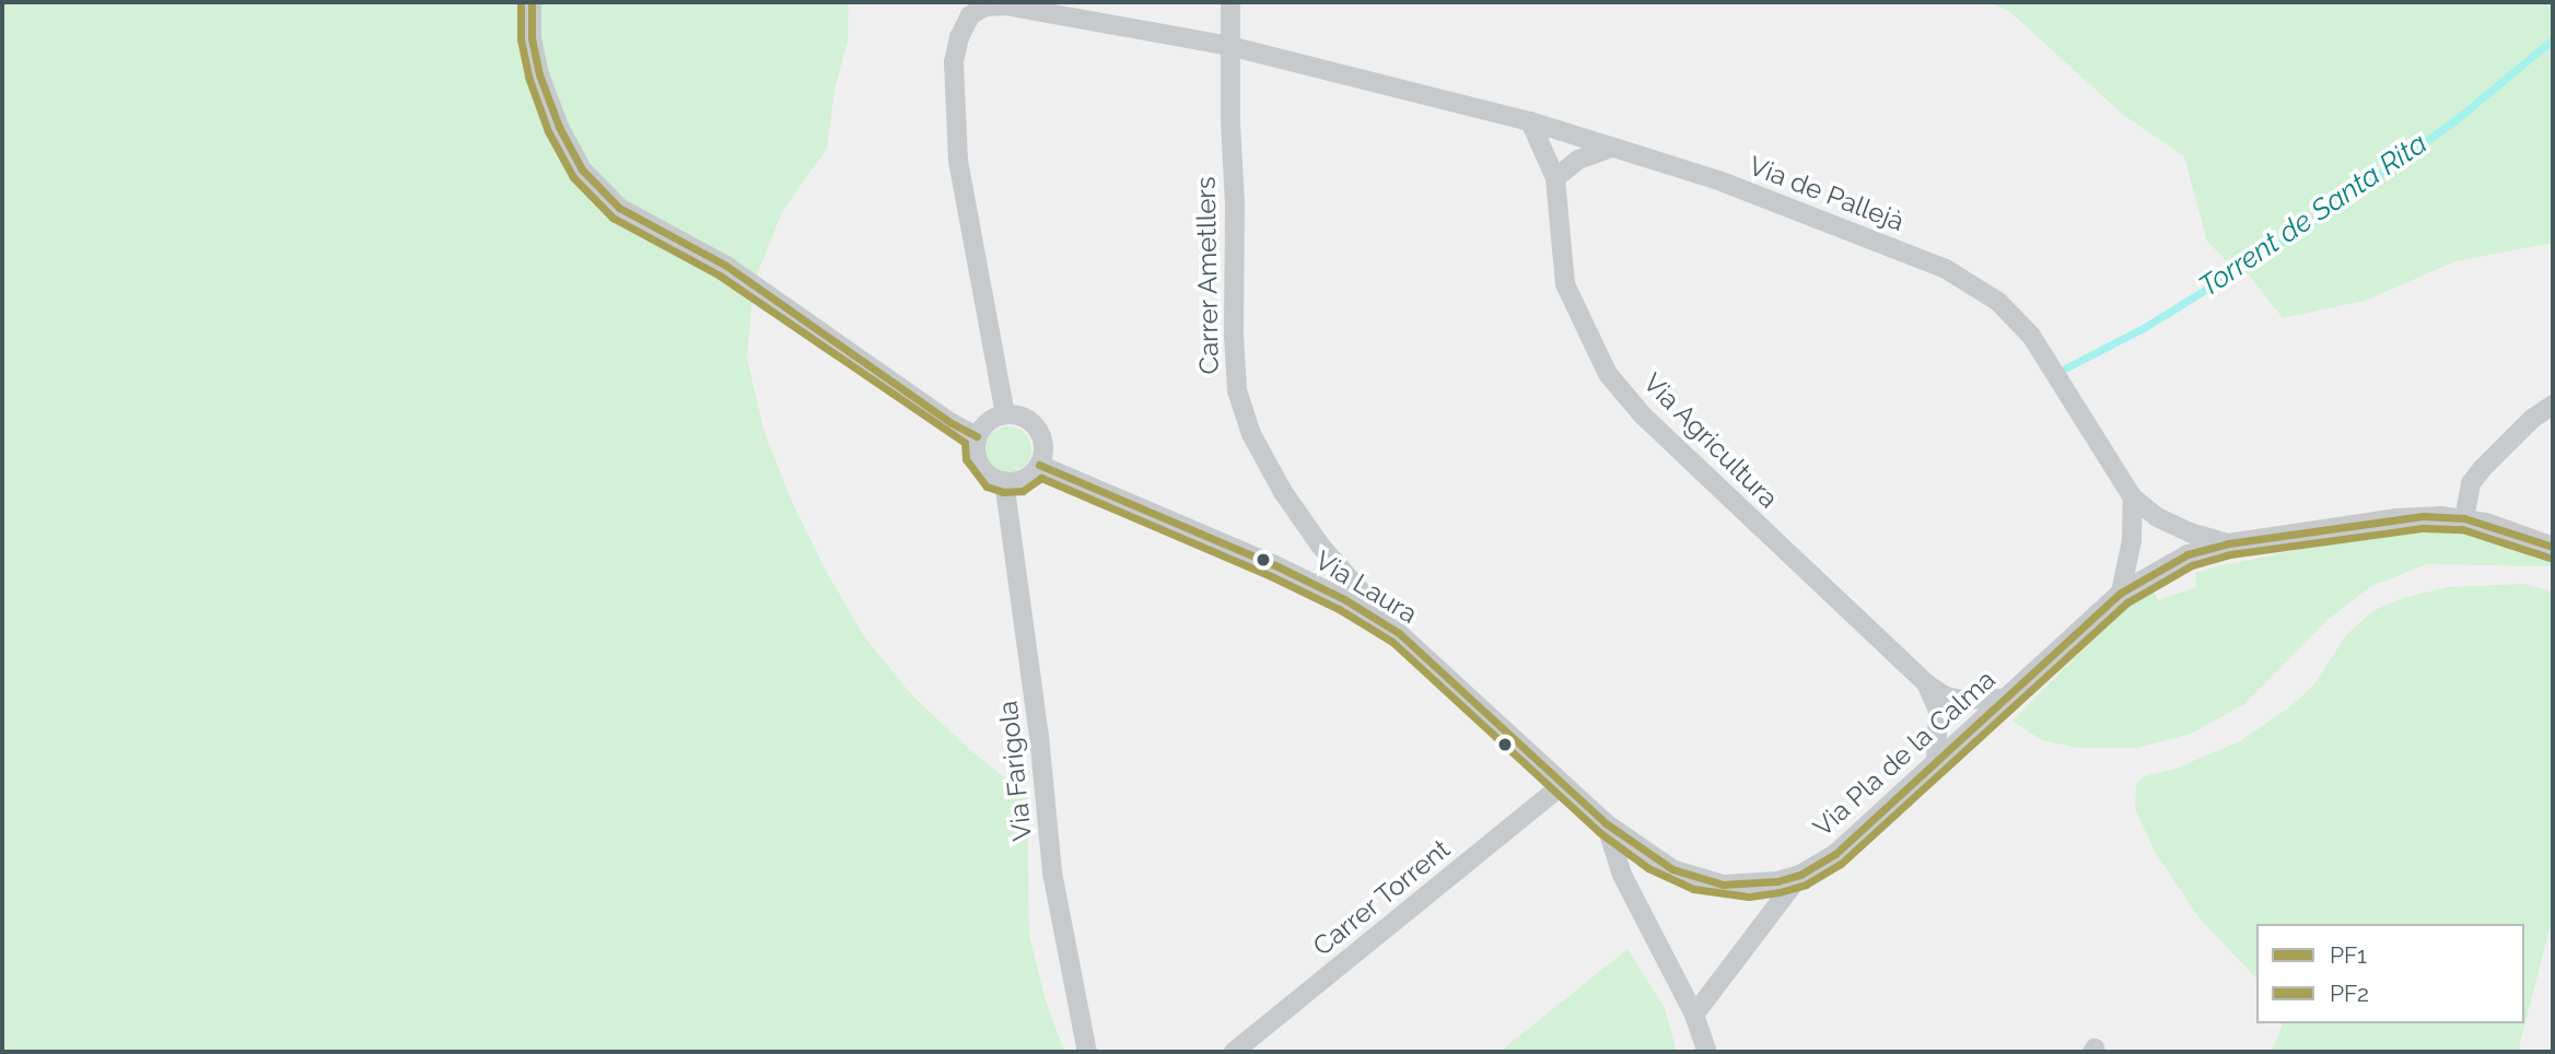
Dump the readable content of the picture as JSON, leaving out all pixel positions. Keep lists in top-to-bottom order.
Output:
{
  "streets": {
    "street": [
      "Via de Pallejà",
      "Carrer Ametllers",
      "Via Agricultura",
      "Via Laura",
      "Via Pla de la Calma",
      "Via Farigola",
      "Carrer Torrent"
    ]
  },
  "crossings": [
    ["Via de Pallejà", "Carrer Ametllers"],
    ["Via de Pallejà", "Via Agricultura"],
    ["Via de Pallejà", "Via Laura"],
    ["Via de Pallejà", "Via Pla de la Calma"],
    ["Via de Pallejà", "Via Farigola"],
    ["Carrer Ametllers", "Via Laura"],
    ["Via Agricultura", "Via Pla de la Calma"],
    ["Via Laura", "Via Pla de la Calma"],
    ["Via Laura", "Via Farigola"],
    ["Via Laura", "Carrer Torrent"]
  ],
  "water": ["Torrent de Santa Rita"],
  "lines": ["transit line PF1", "transit line PF2"],
  "legend": ["PF1", "PF2"]
}
